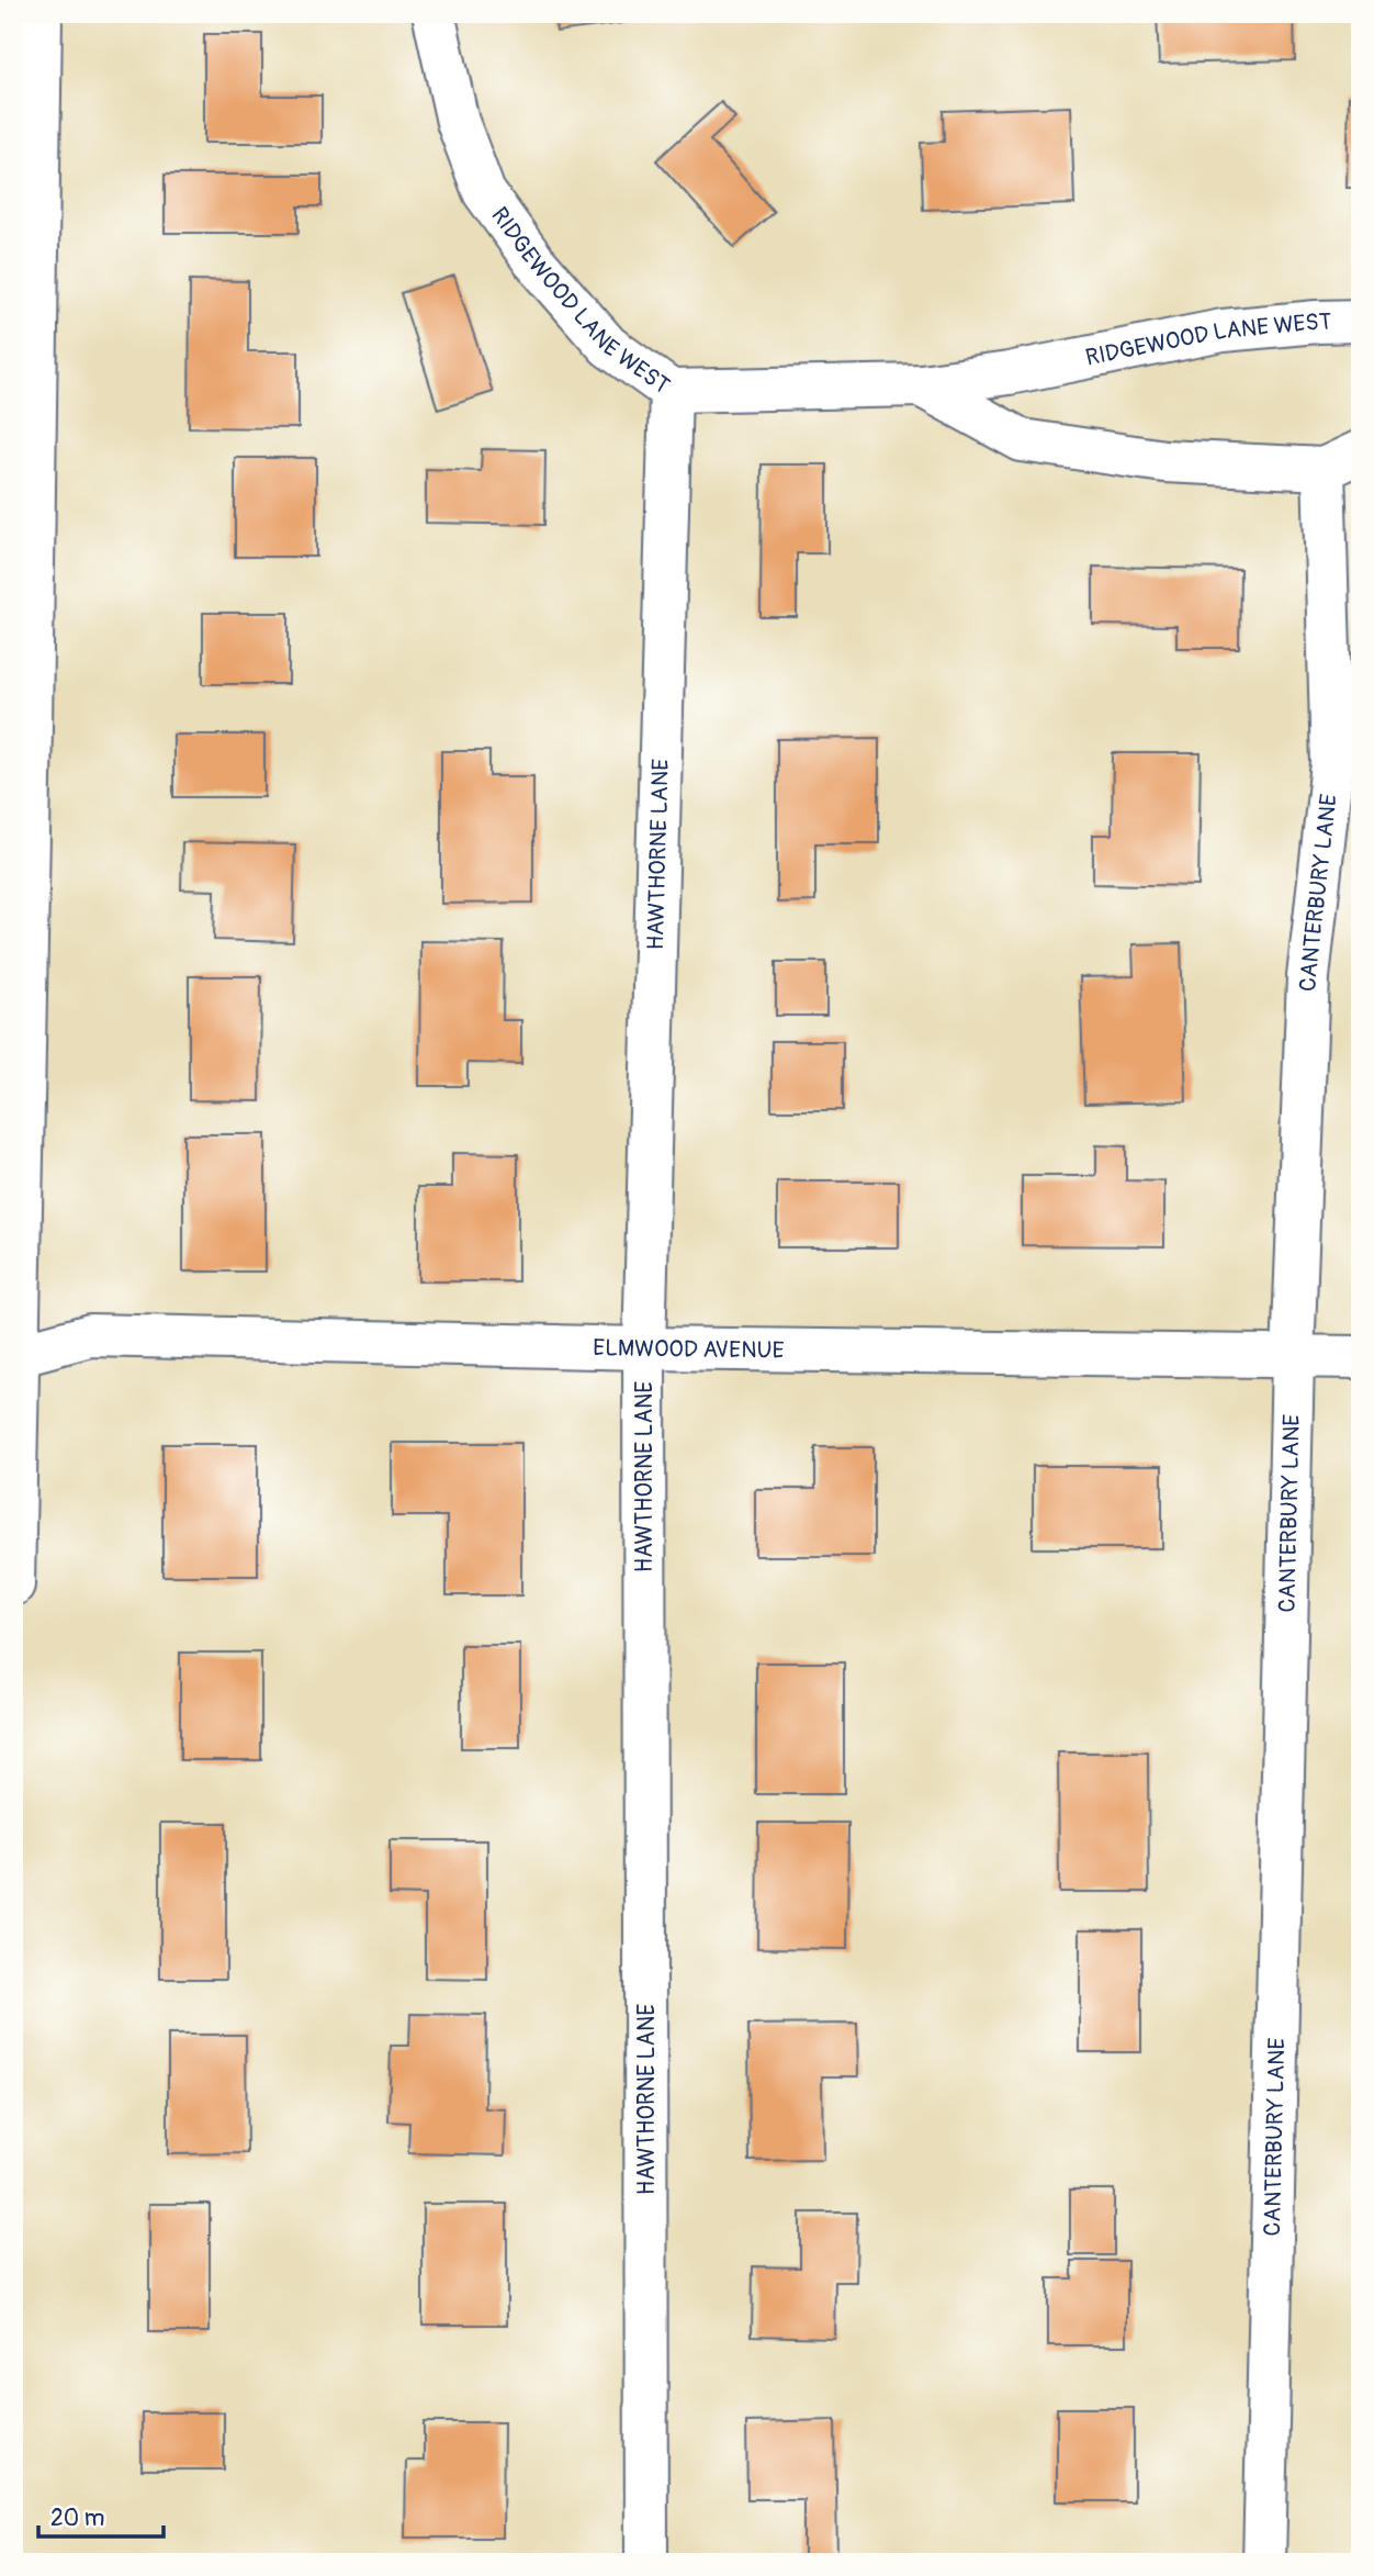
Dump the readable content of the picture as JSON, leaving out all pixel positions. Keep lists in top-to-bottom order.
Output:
{
  "streets": {
    "street": [
      "RIDGEWOOD LANE WEST",
      "HAWTHORNE LANE",
      "CANTERBURY LANE",
      "ELMWOOD AVENUE"
    ]
  },
  "crossings": [
    ["RIDGEWOOD LANE WEST", "HAWTHORNE LANE"],
    ["RIDGEWOOD LANE WEST", "CANTERBURY LANE"],
    ["HAWTHORNE LANE", "ELMWOOD AVENUE"],
    ["CANTERBURY LANE", "ELMWOOD AVENUE"]
  ],
  "scale_bar": "20 m"
}
